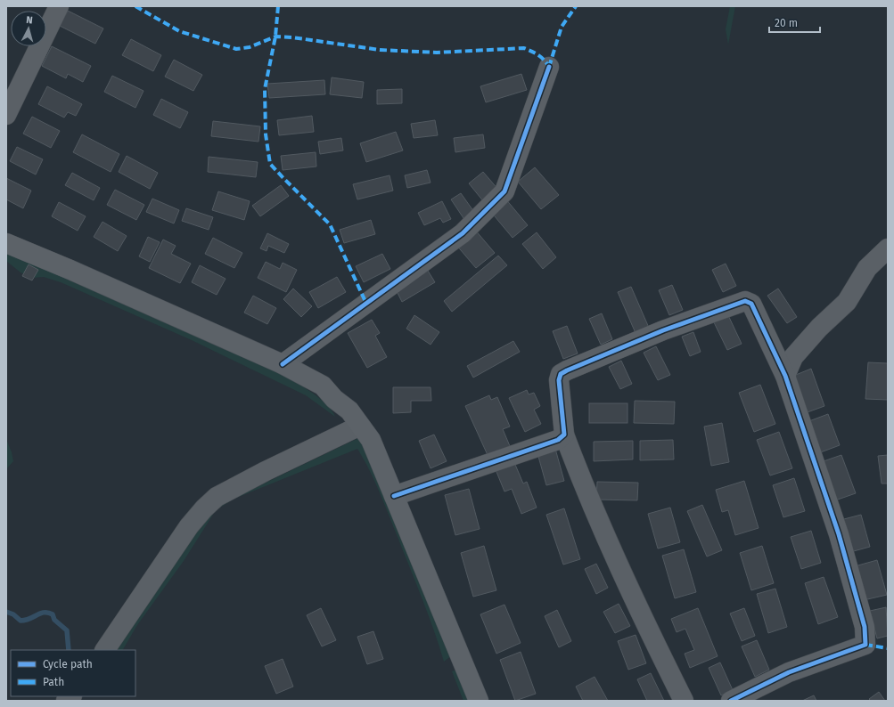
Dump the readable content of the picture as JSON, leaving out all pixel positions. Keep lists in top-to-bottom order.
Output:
{
  "legend": ["Cycle path", "Path"],
  "scale_bar": "20 m",
  "north": "top"
}
